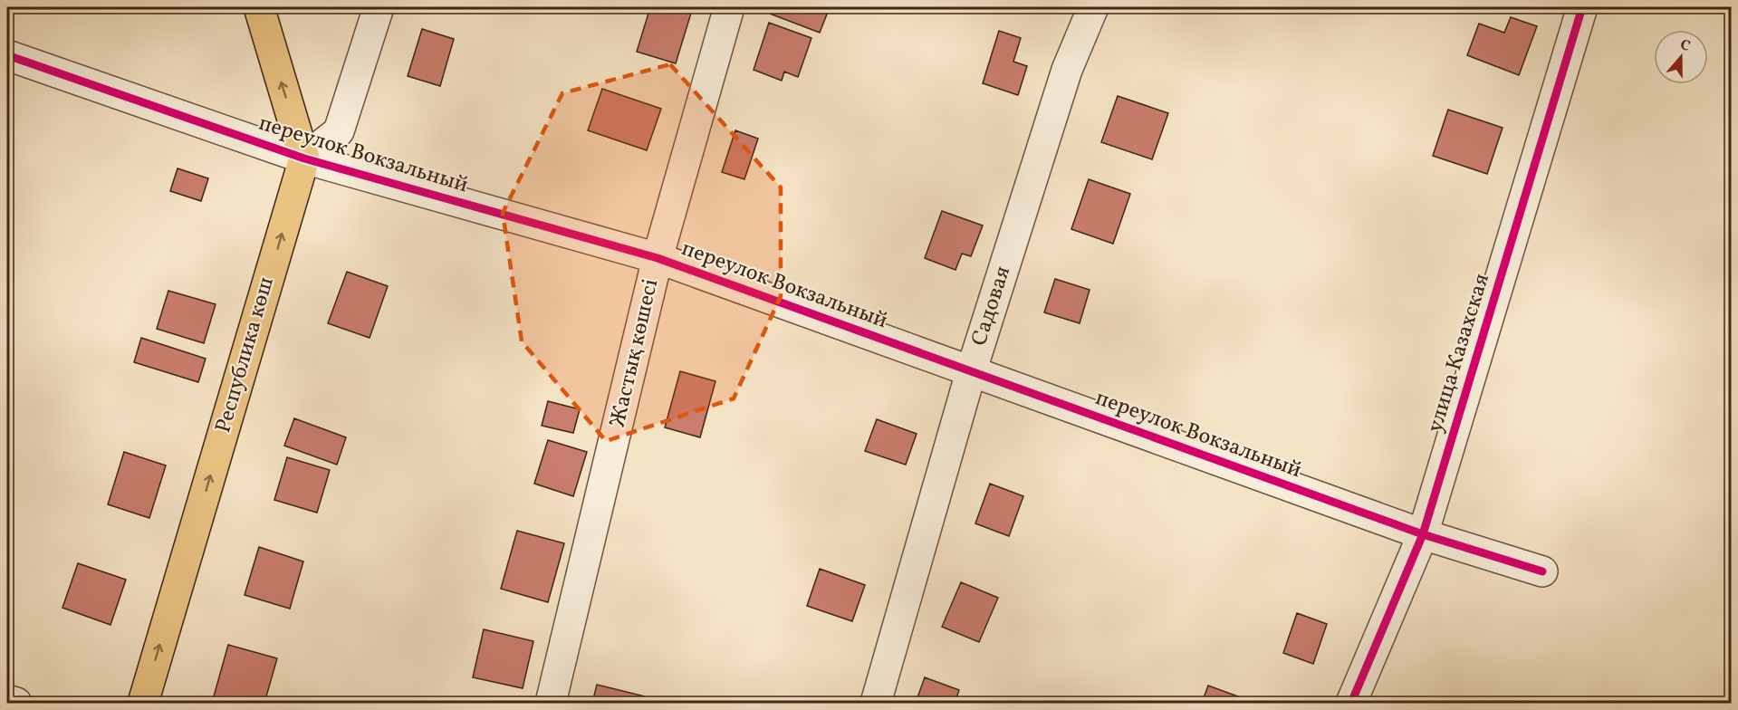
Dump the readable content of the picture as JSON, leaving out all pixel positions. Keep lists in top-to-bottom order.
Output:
{
  "streets": {
    "main road": ["Республика көш"],
    "street": [
      "переулок Вокзальный",
      "Садовая",
      "Жастық көшесі",
      "улица Казахская"
    ]
  },
  "crossings": [
    ["переулок Вокзальный", "Садовая"],
    ["переулок Вокзальный", "Жастық көшесі"],
    ["переулок Вокзальный", "улица Казахская"],
    ["переулок Вокзальный", "Республика көш"]
  ],
  "one_way": ["Республика көш"],
  "north": "top"
}
